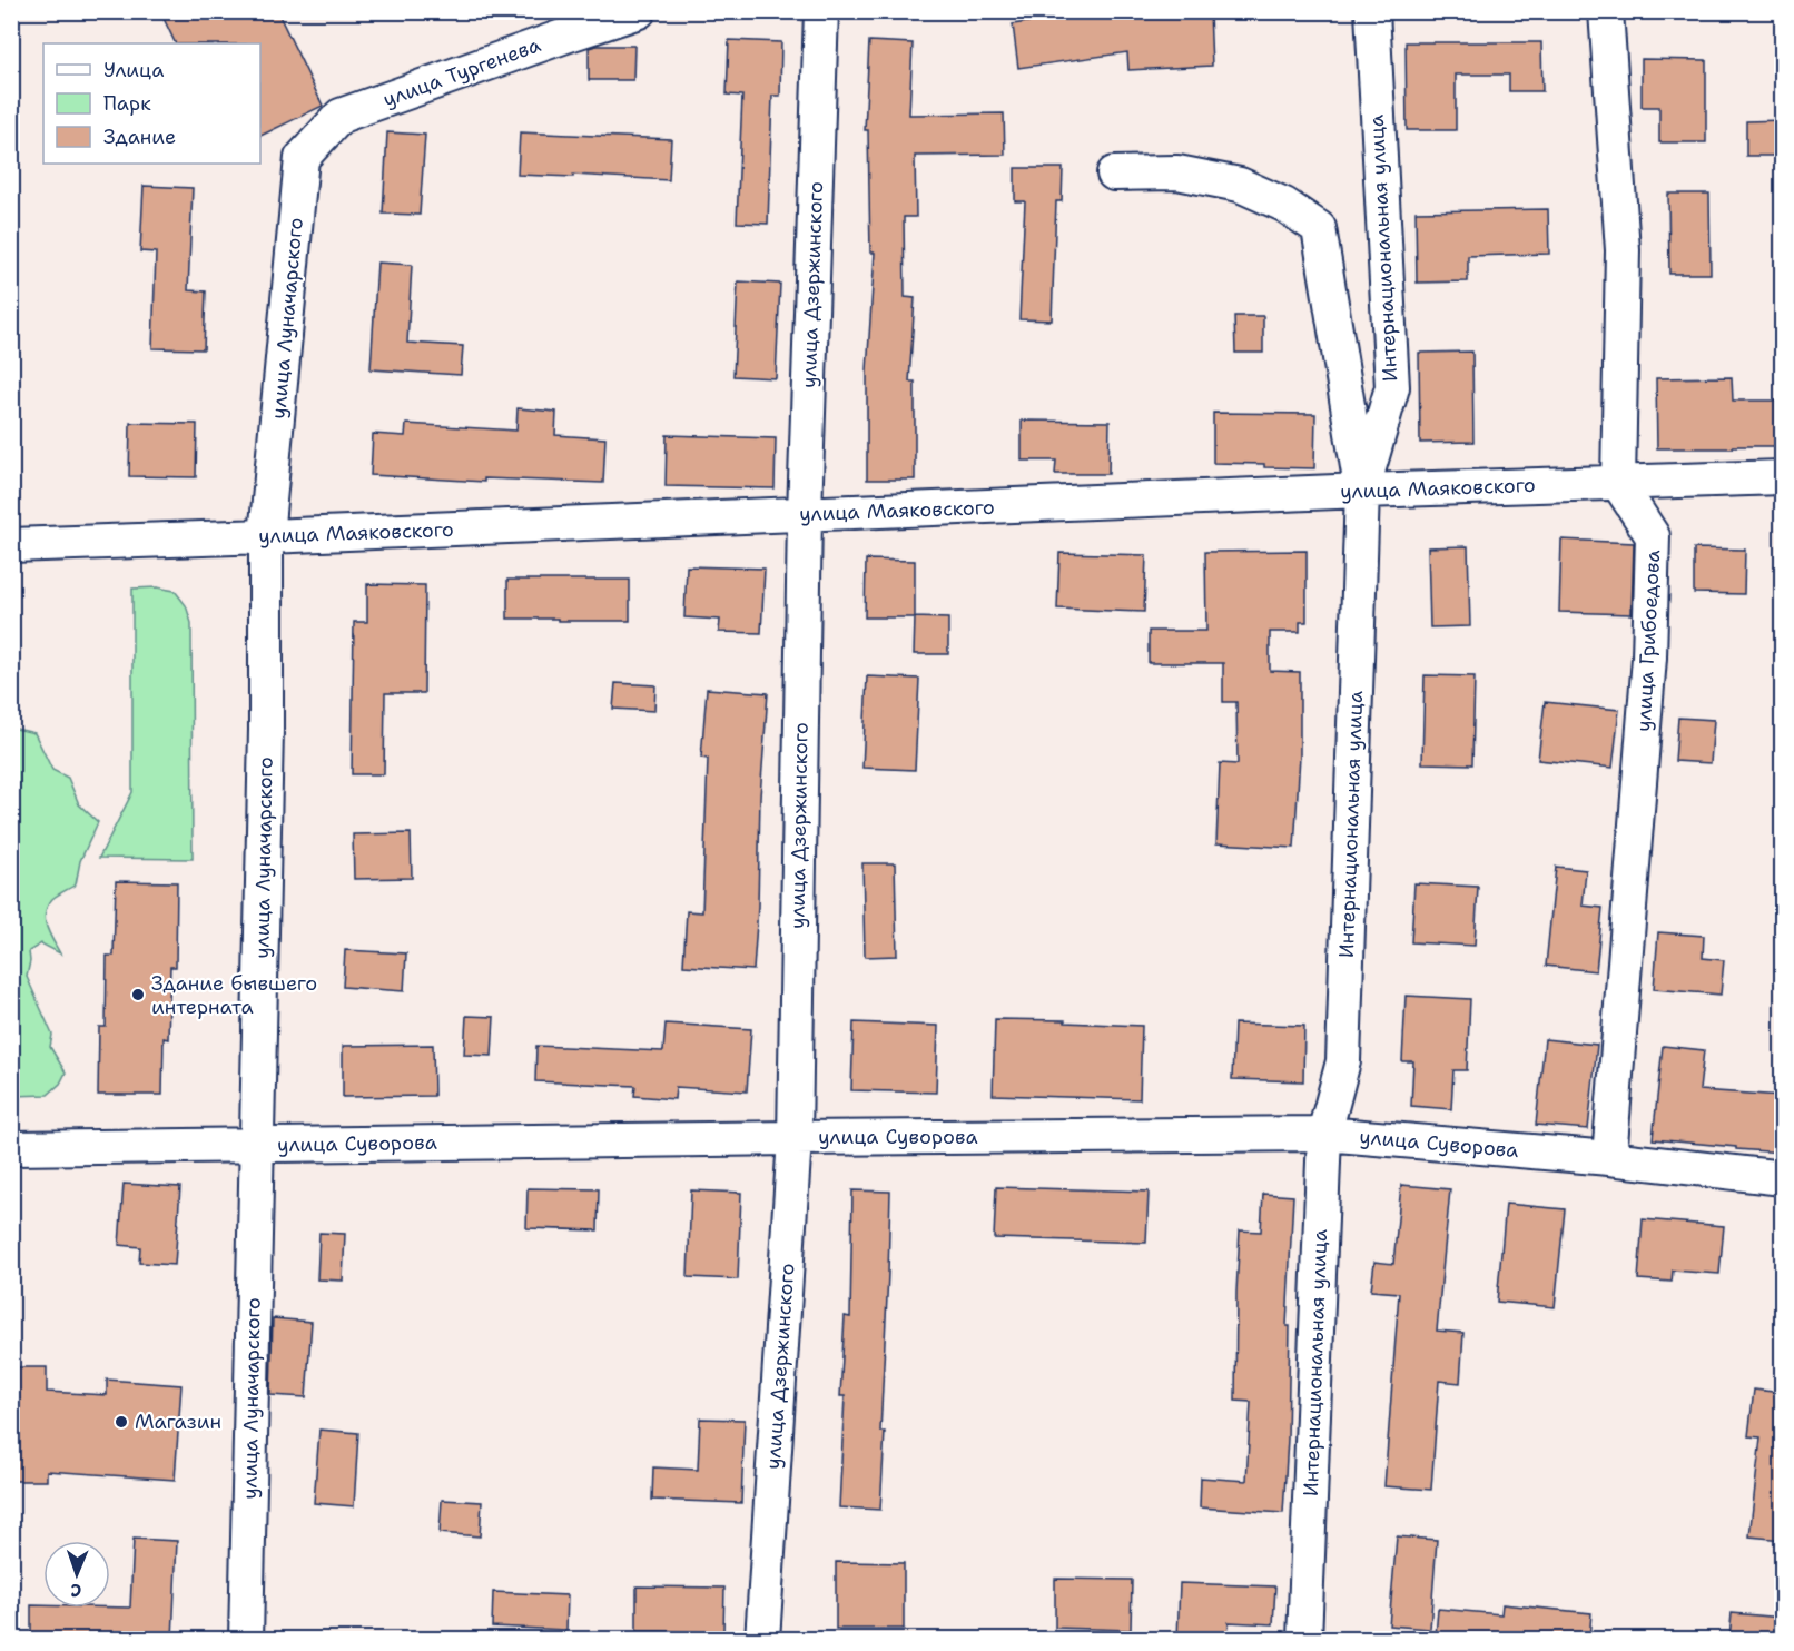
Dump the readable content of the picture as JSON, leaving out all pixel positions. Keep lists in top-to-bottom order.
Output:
{
  "streets": {
    "street": [
      "улица Тургенева",
      "Интернациональная улица",
      "улица Дзержинского",
      "улица Луначарского",
      "улица Маяковского",
      "улица Грибоедова",
      "улица Суворова"
    ]
  },
  "crossings": [
    ["улица Тургенева", "улица Луначарского"],
    ["Интернациональная улица", "улица Маяковского"],
    ["Интернациональная улица", "улица Суворова"],
    ["улица Дзержинского", "улица Маяковского"],
    ["улица Дзержинского", "улица Суворова"],
    ["улица Луначарского", "улица Маяковского"],
    ["улица Луначарского", "улица Суворова"],
    ["улица Маяковского", "улица Грибоедова"],
    ["улица Грибоедова", "улица Суворова"]
  ],
  "places": ["Здание бывшего интерната", "Магазин"],
  "legend": ["Улица", "Парк", "Здание"],
  "north": "bottom"
}
